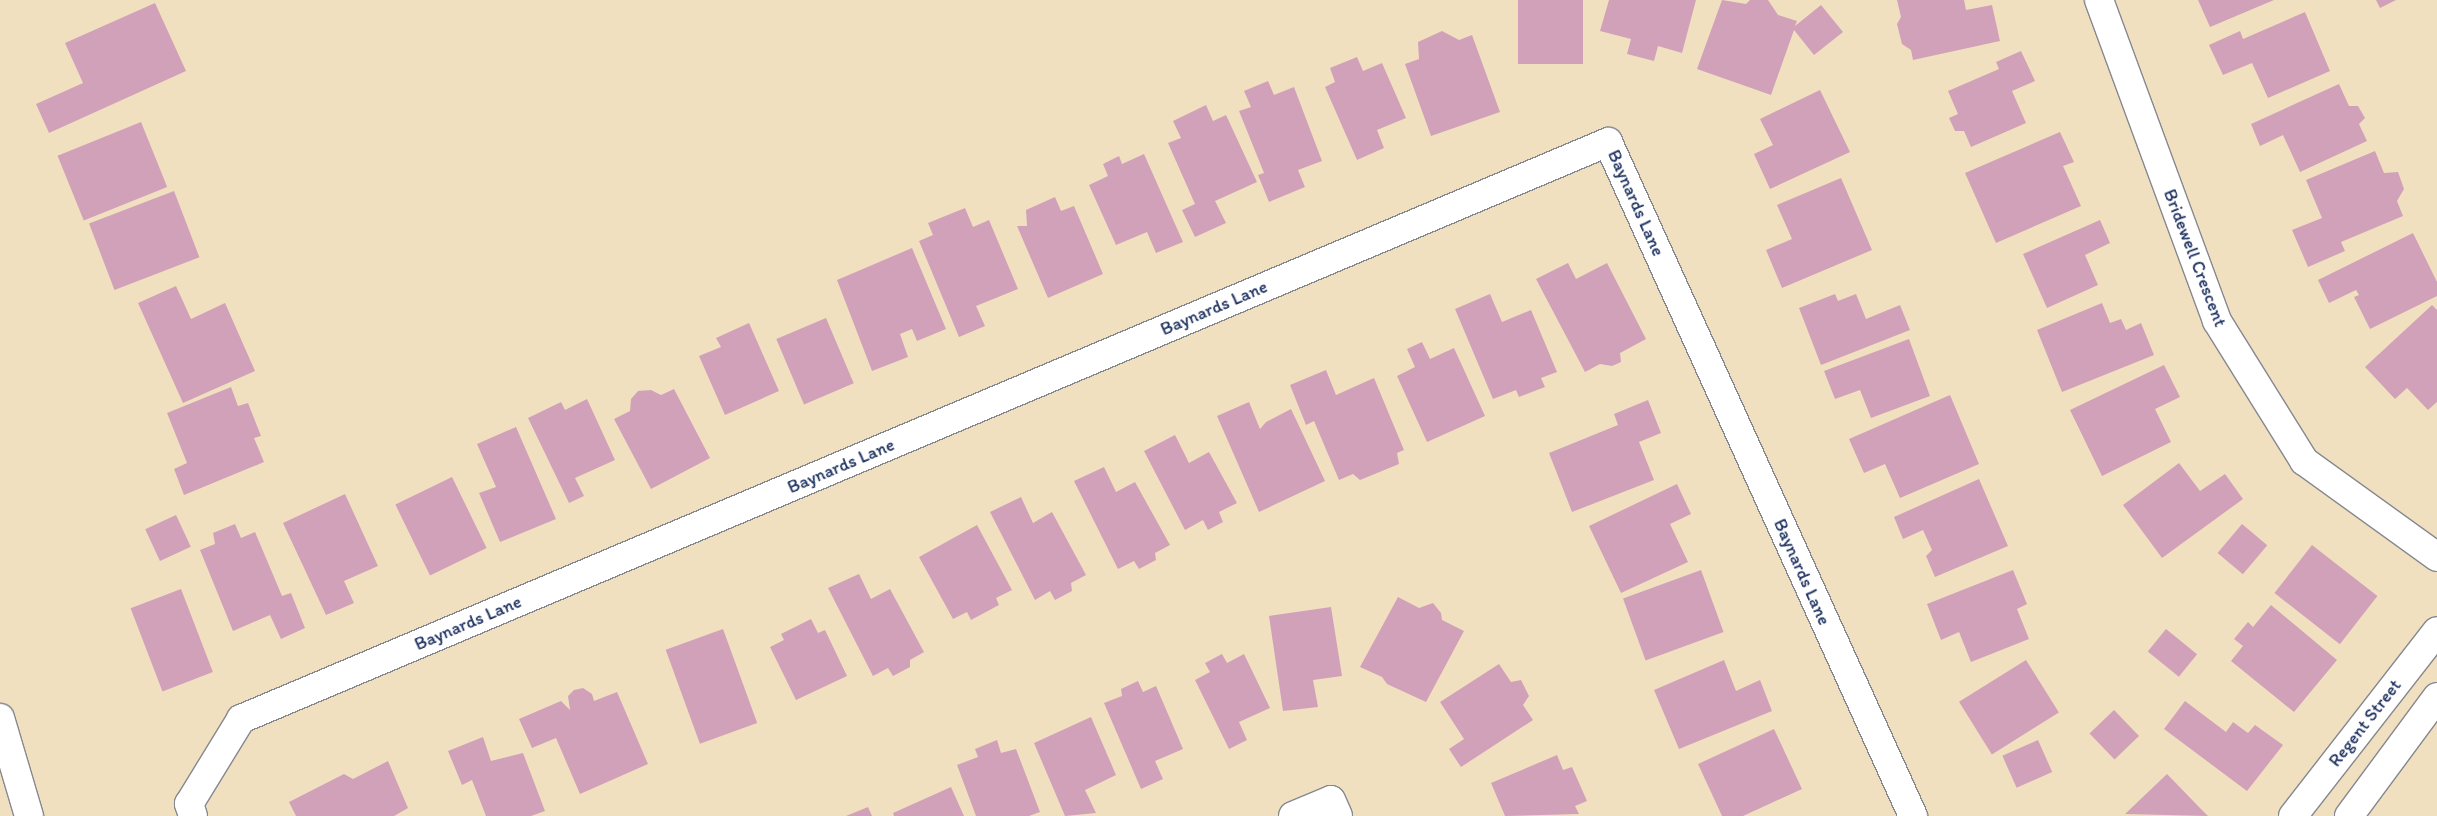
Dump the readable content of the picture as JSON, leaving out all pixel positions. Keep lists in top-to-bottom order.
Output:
{
  "streets": {
    "street": ["Baynards Lane", "Bridewell Crescent", "Regent Street"]
  }
}
